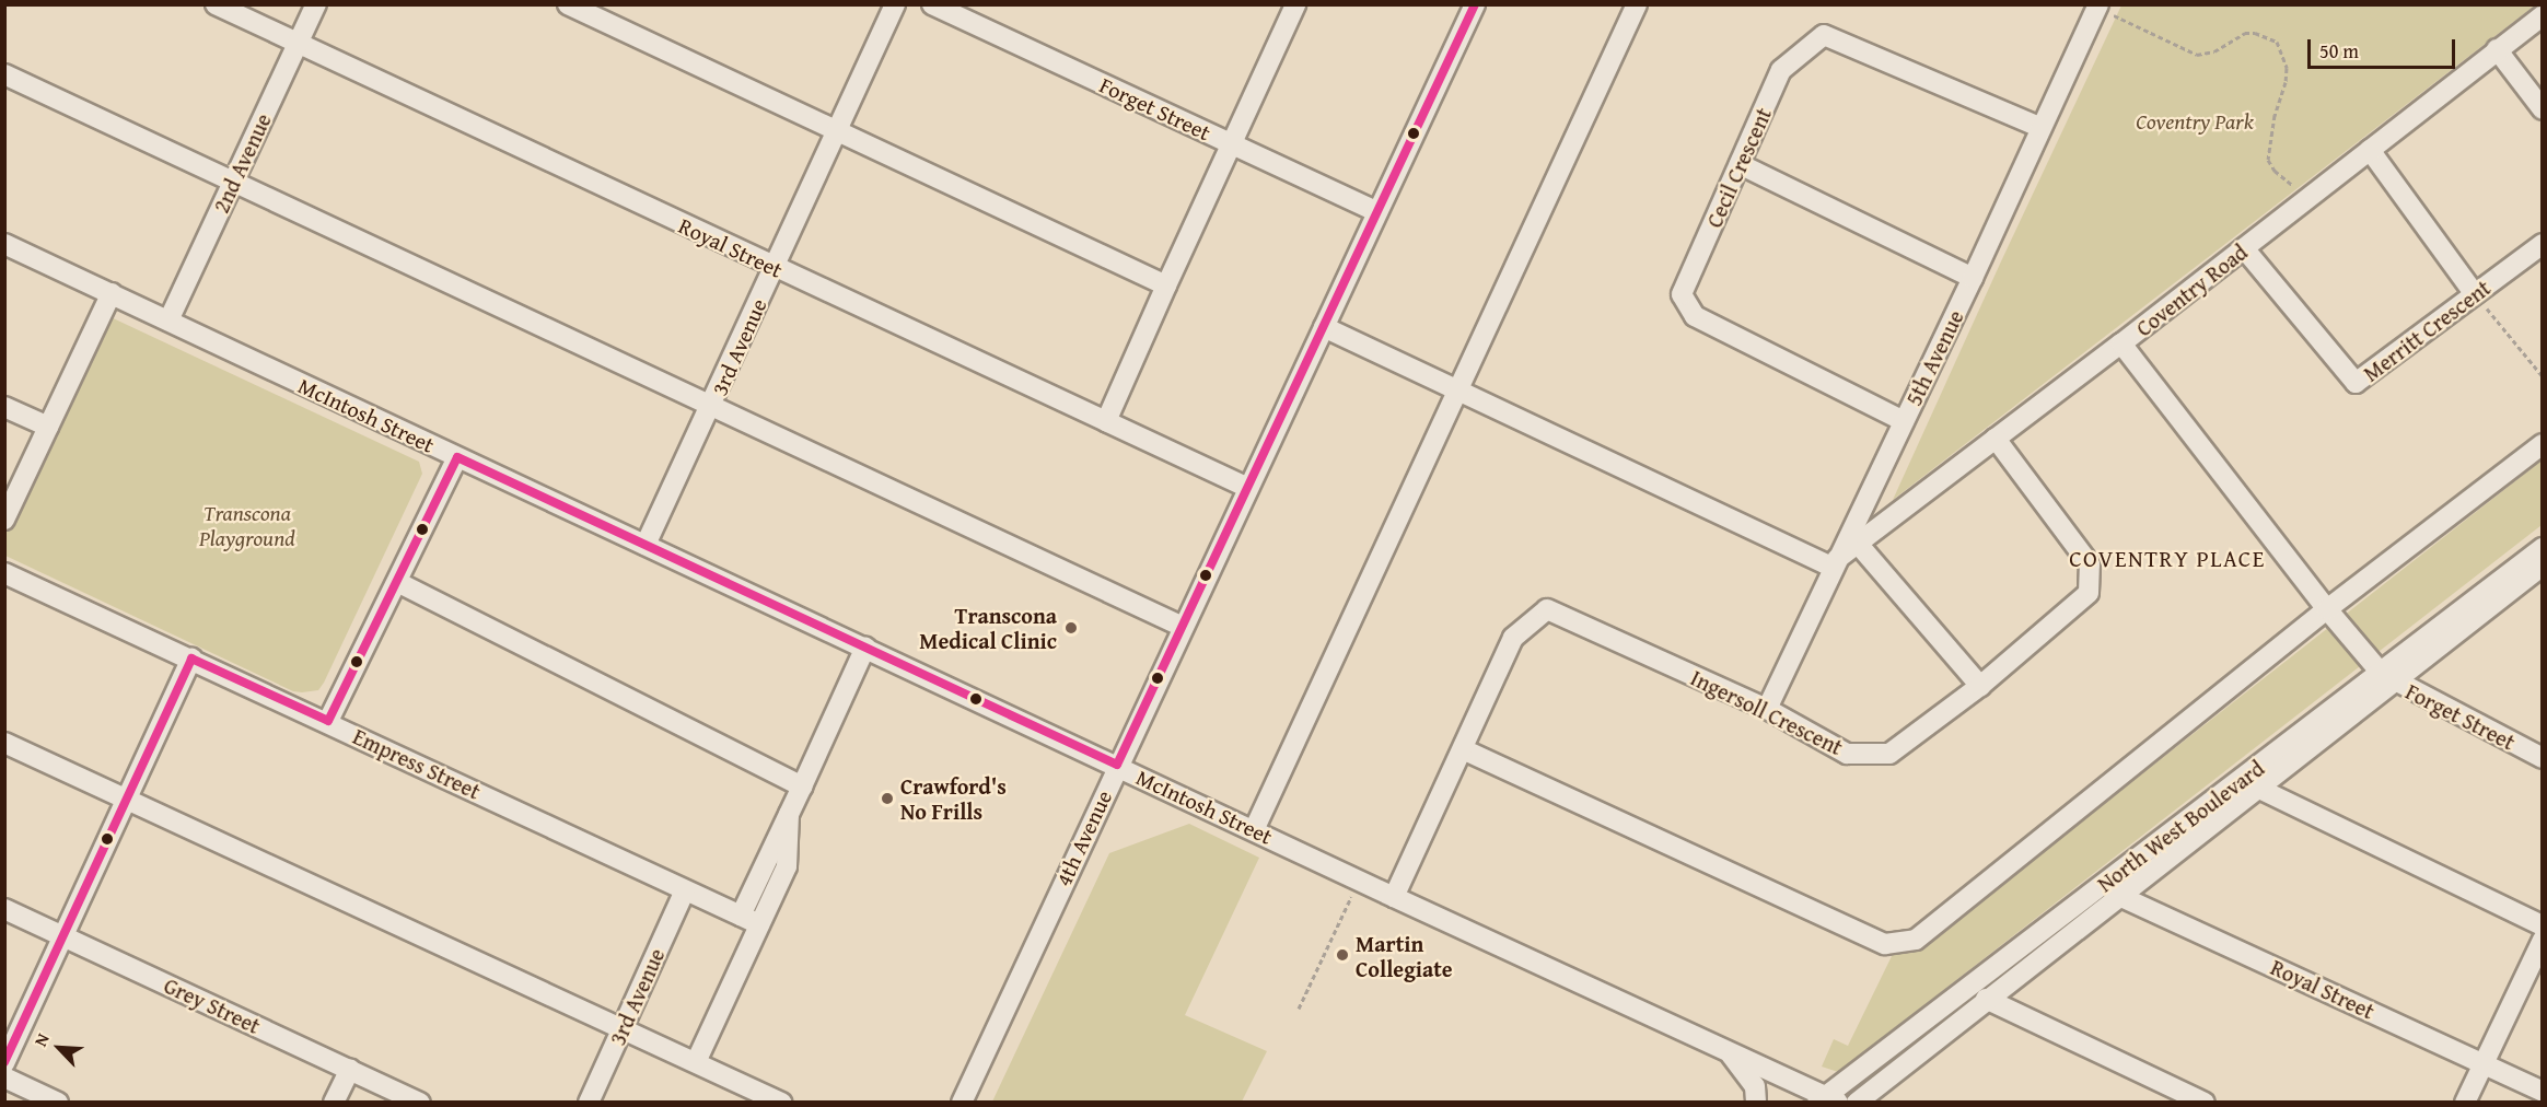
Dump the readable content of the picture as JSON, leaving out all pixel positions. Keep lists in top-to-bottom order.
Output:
{
  "streets": {
    "street": [
      "Forget Street",
      "2nd Avenue",
      "Cecil Crescent",
      "Royal Street",
      "Coventry Road",
      "Merritt Crescent",
      "3rd Avenue",
      "5th Avenue",
      "McIntosh Street",
      "Ingersoll Crescent",
      "Empress Street",
      "North West Boulevard",
      "4th Avenue",
      "Grey Street"
    ]
  },
  "crossings": [
    ["Forget Street", "North West Boulevard"],
    ["Forget Street", "4th Avenue"],
    ["2nd Avenue", "Royal Street"],
    ["2nd Avenue", "McIntosh Street"],
    ["Cecil Crescent", "5th Avenue"],
    ["Royal Street", "3rd Avenue"],
    ["Royal Street", "North West Boulevard"],
    ["Royal Street", "4th Avenue"],
    ["Coventry Road", "Merritt Crescent"],
    ["Coventry Road", "5th Avenue"],
    ["Coventry Road", "Ingersoll Crescent"],
    ["3rd Avenue", "McIntosh Street"],
    ["3rd Avenue", "Empress Street"],
    ["5th Avenue", "Ingersoll Crescent"],
    ["McIntosh Street", "Ingersoll Crescent"],
    ["McIntosh Street", "North West Boulevard"],
    ["McIntosh Street", "4th Avenue"]
  ],
  "districts": ["COVENTRY PLACE"],
  "parks": ["Coventry Park", "Transcona Playground"],
  "places": ["Transcona Medical Clinic", "Crawford's No Frills", "Martin Collegiate"],
  "scale_bar": "50 m",
  "north": "top left"
}
